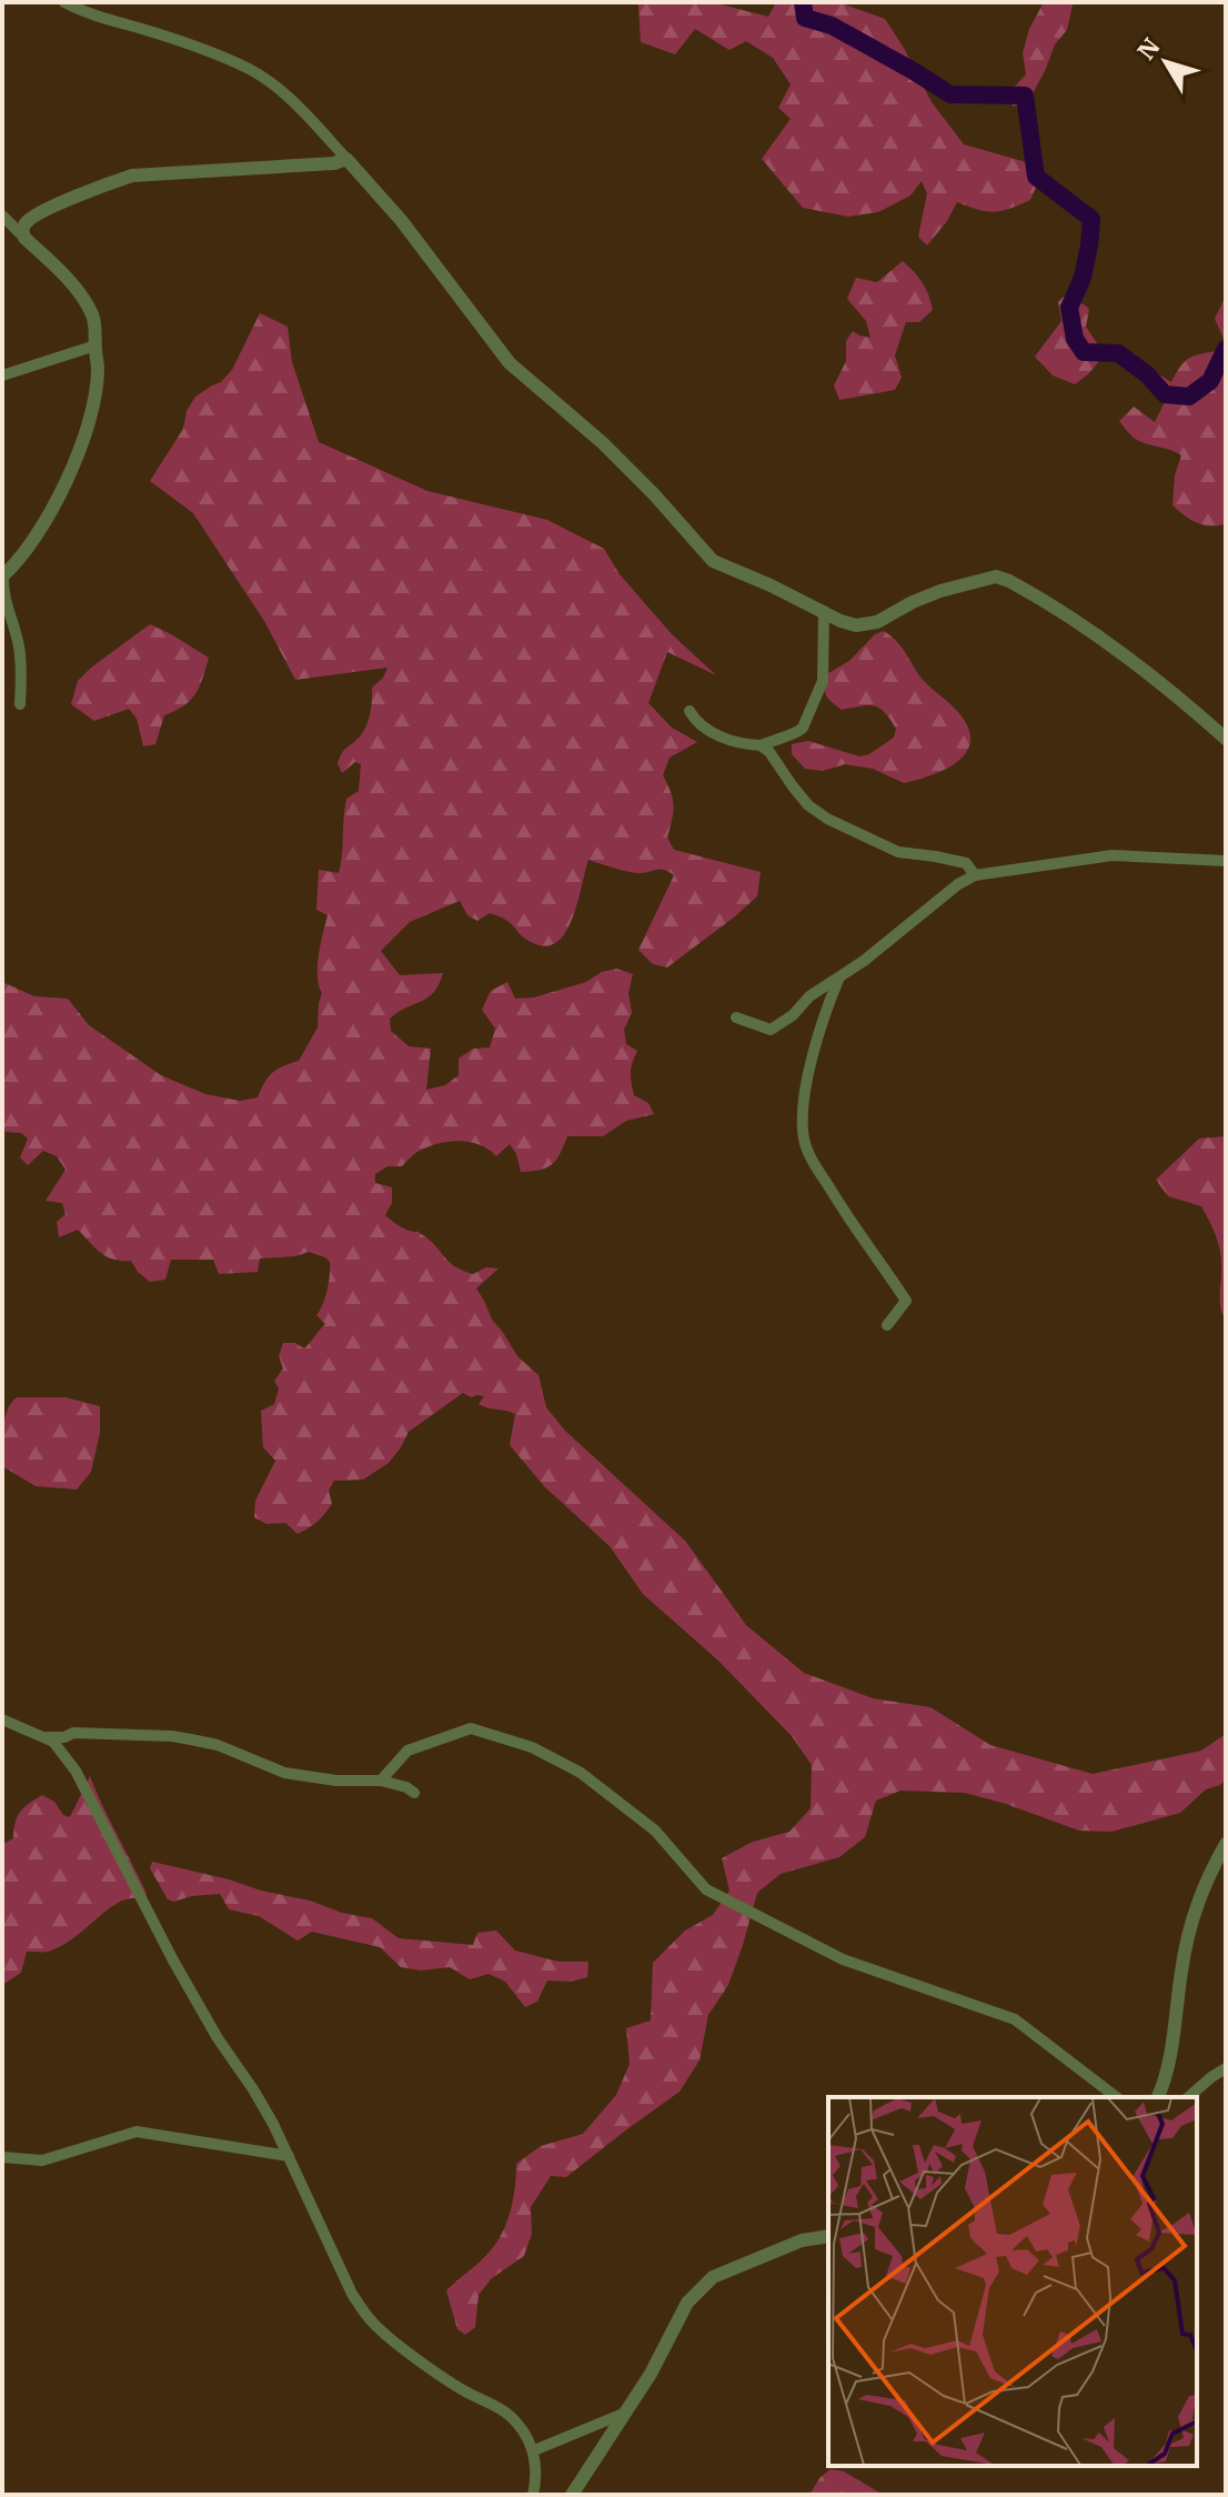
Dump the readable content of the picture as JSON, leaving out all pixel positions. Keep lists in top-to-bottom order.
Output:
{
  "north": "top left"
}
